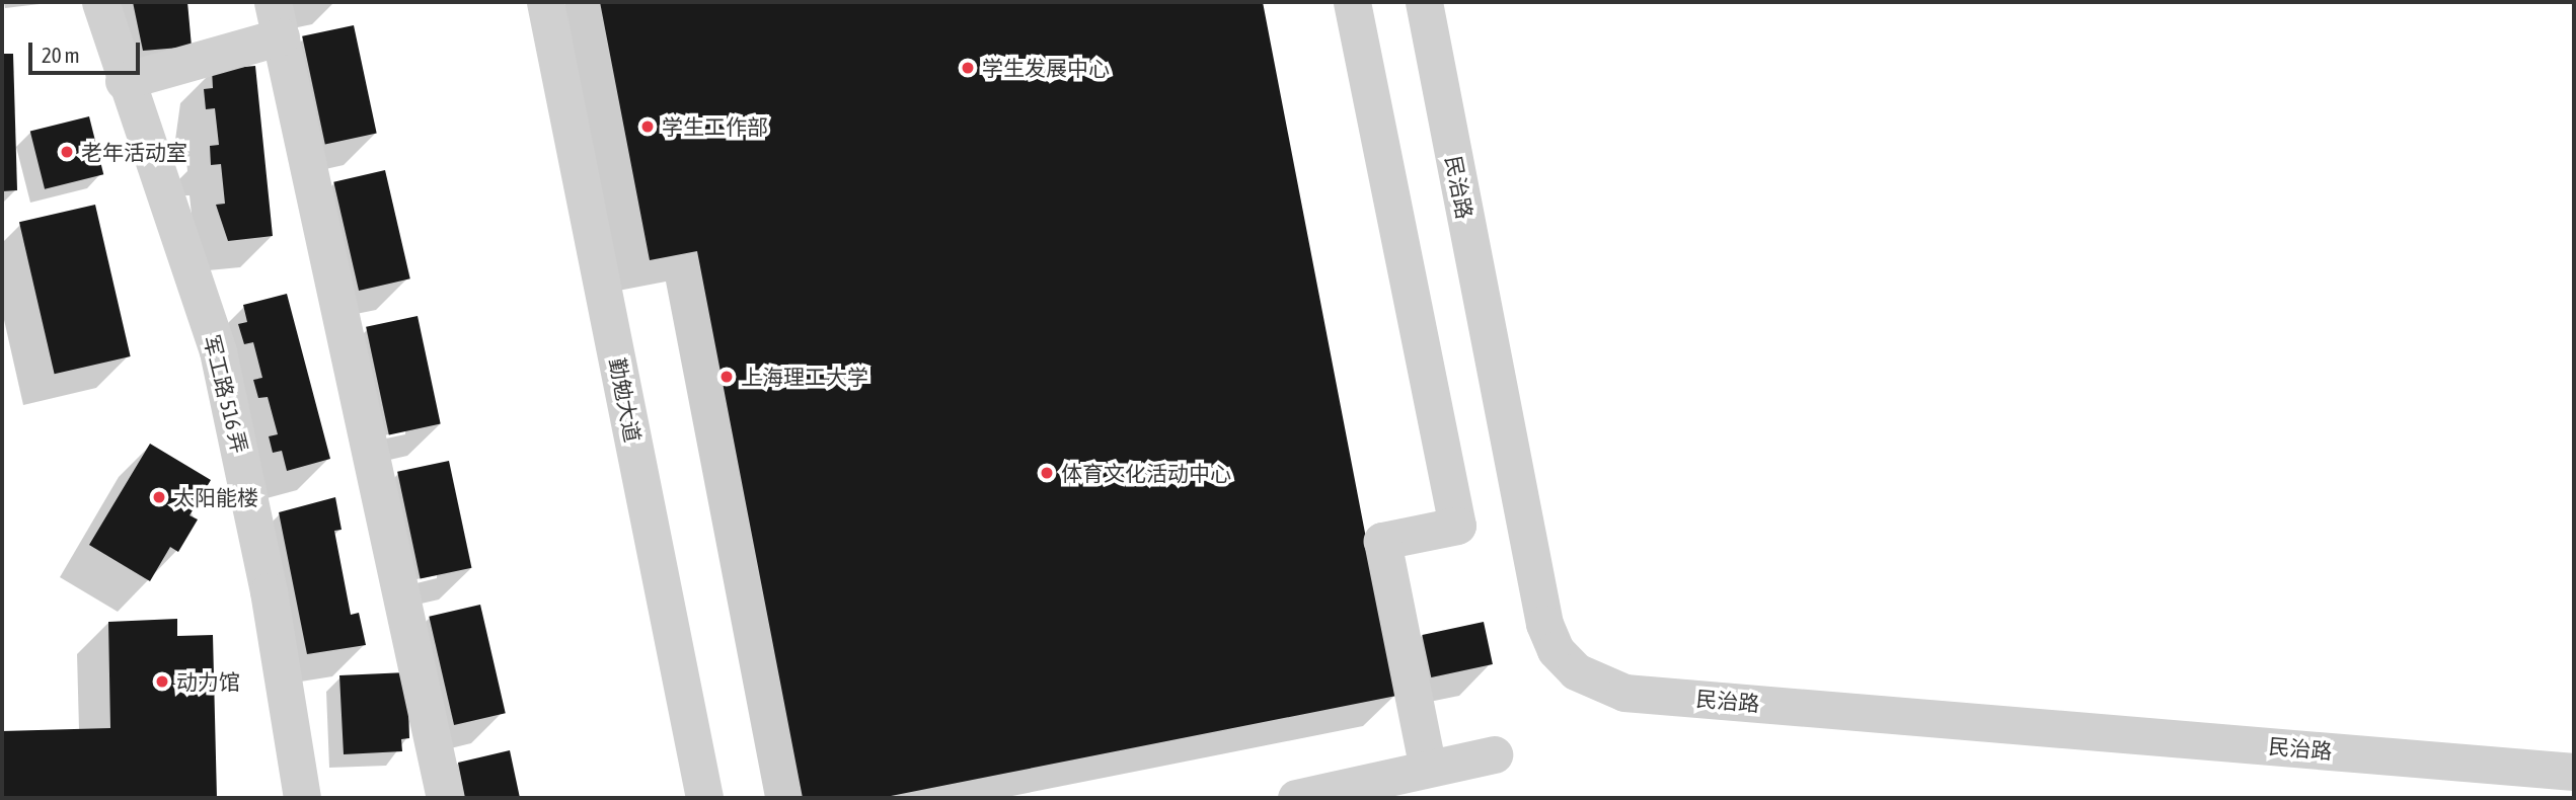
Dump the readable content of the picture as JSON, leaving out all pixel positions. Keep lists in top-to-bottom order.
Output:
{
  "streets": {
    "street": ["民治路", "军工路 516 弄", "勤勉大道"]
  },
  "places": [
    "学生发展中心",
    "学生工作部",
    "老年活动室",
    "上海理工大学",
    "体育文化活动中心",
    "太阳能楼",
    "动力馆"
  ],
  "scale_bar": "20 m"
}
